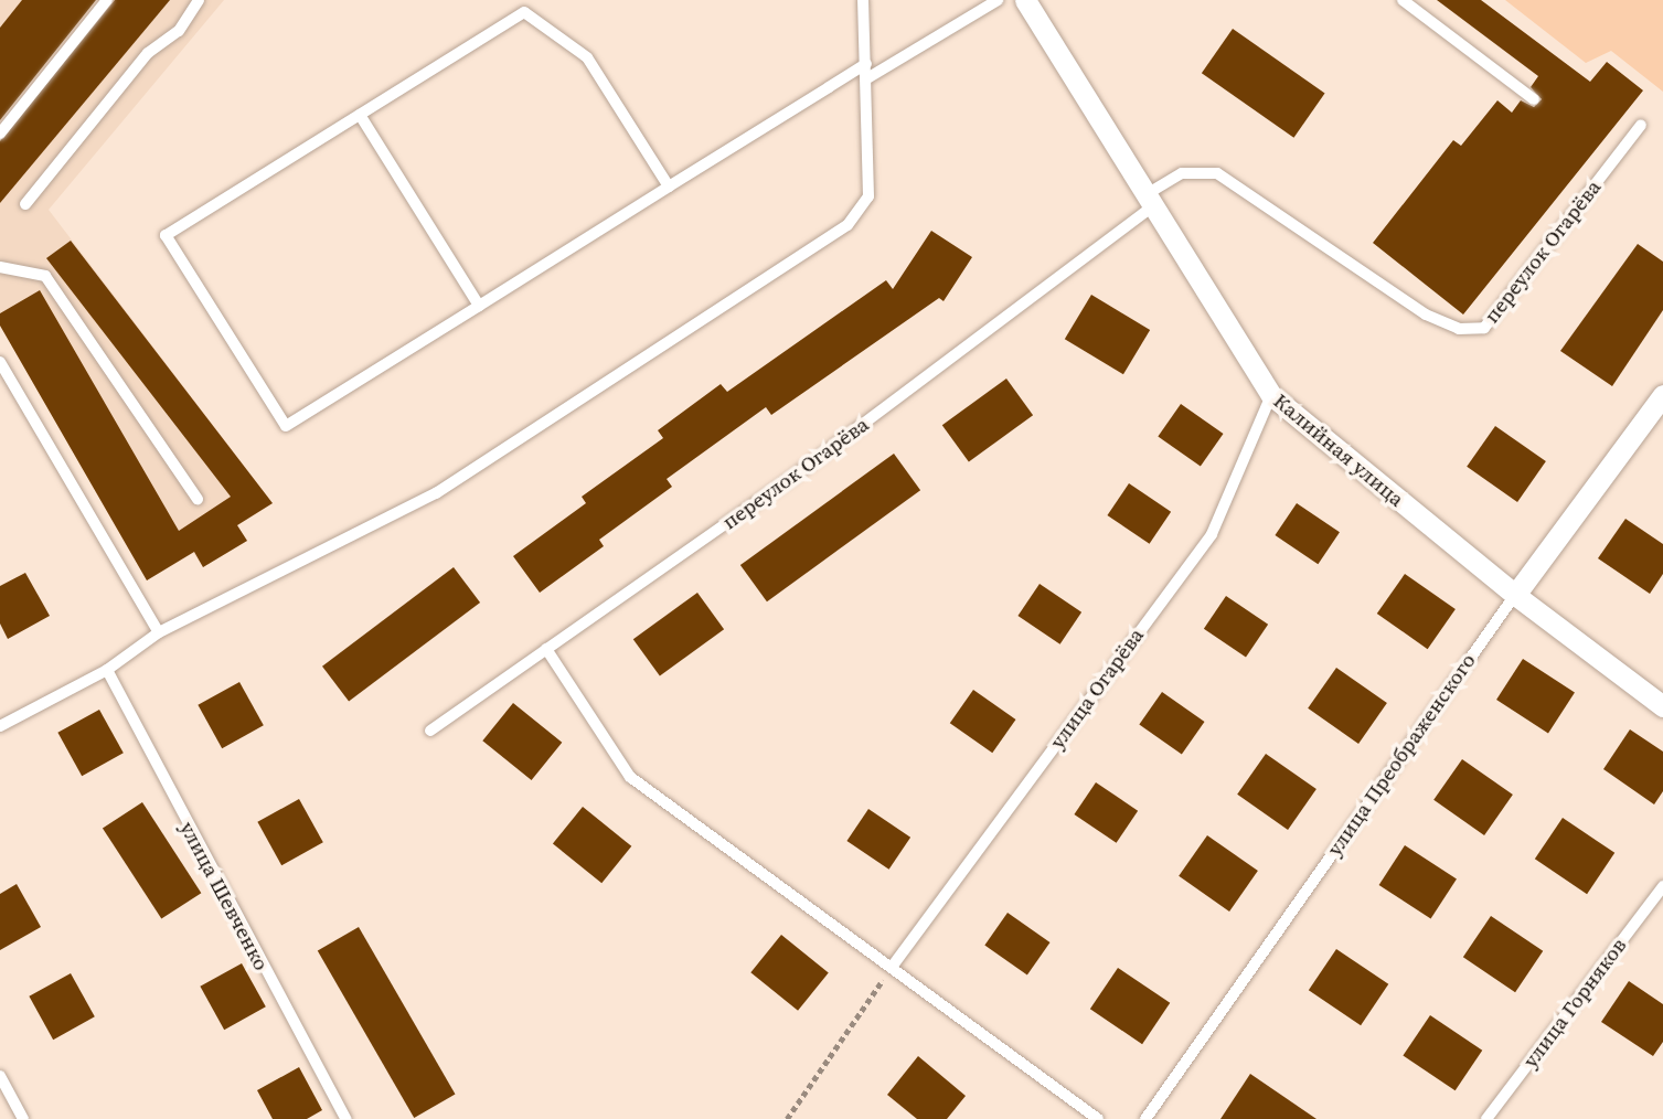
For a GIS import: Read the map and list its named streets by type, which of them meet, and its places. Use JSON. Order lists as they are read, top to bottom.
{
  "streets": {
    "street": ["Калийная улица", "улица Преображенского"],
    "lane": [
      "переулок Огарёва",
      "улица Огарёва",
      "улица Шевченко",
      "улица Горняков"
    ]
  },
  "crossings": [
    ["переулок Огарёва", "Калийная улица"],
    ["Калийная улица", "улица Огарёва"],
    ["Калийная улица", "улица Преображенского"]
  ]
}
